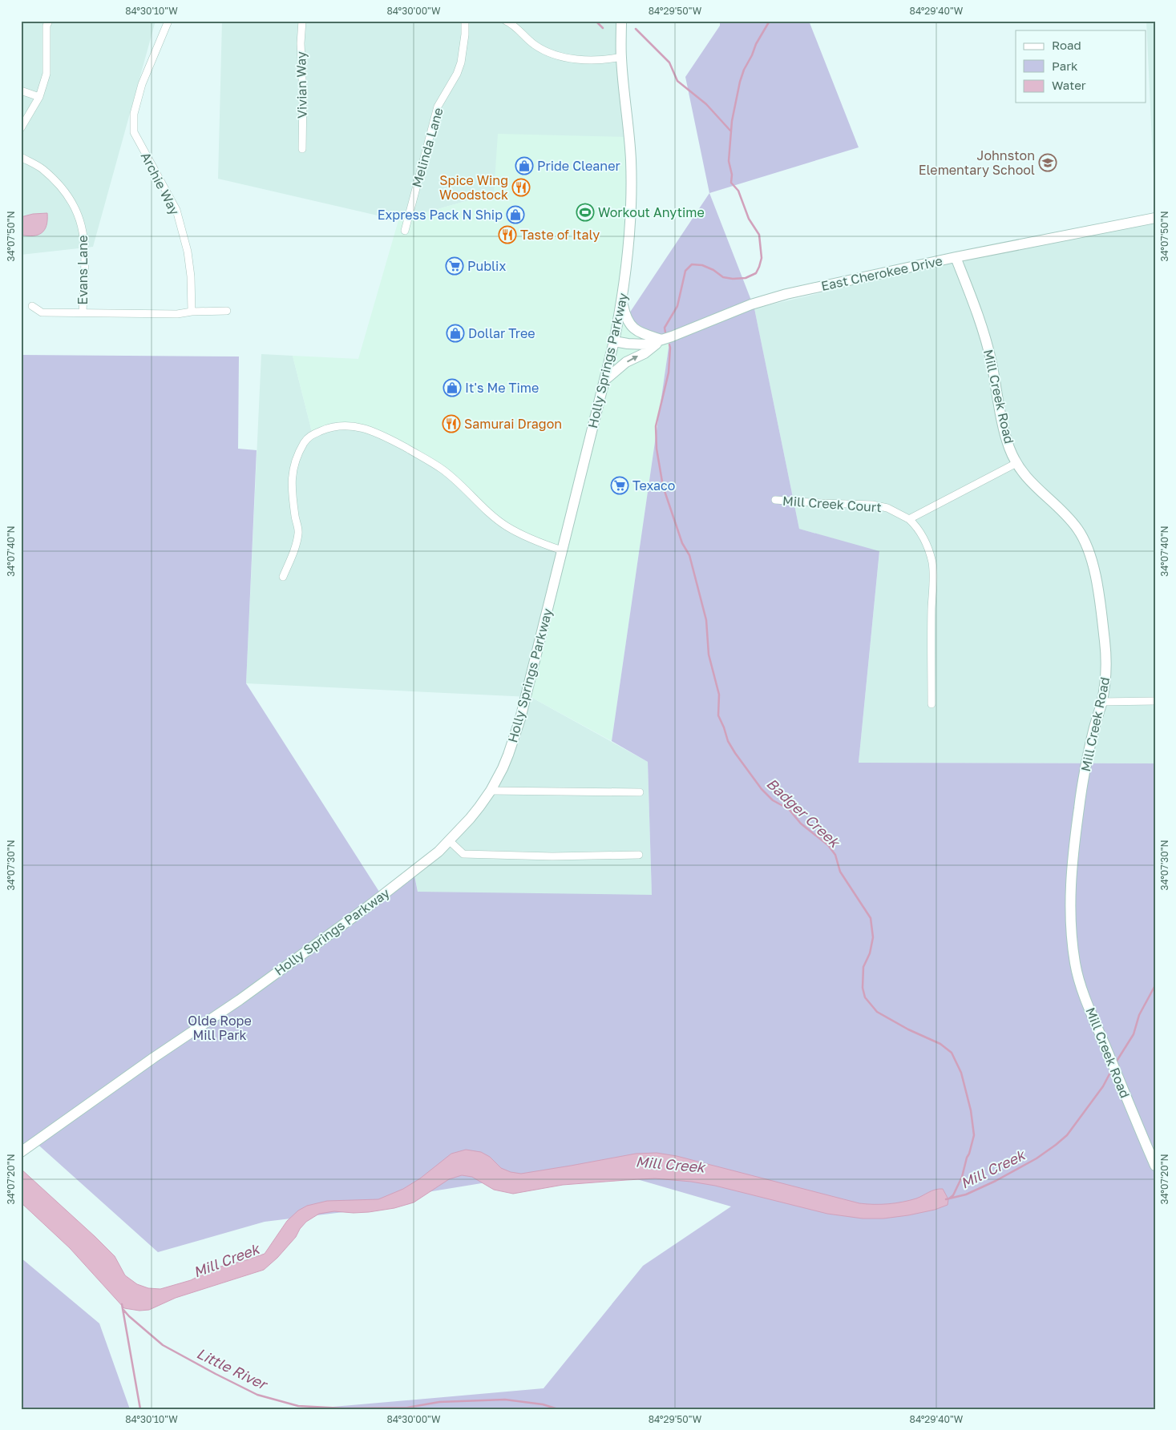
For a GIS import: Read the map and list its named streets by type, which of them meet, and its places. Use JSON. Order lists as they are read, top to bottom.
{
  "streets": {
    "street": [
      "Vivian Way",
      "Melinda Lane",
      "Archie Way",
      "Evans Lane",
      "East Cherokee Drive",
      "Holly Springs Parkway",
      "Mill Creek Road",
      "Mill Creek Court"
    ]
  },
  "crossings": [
    ["East Cherokee Drive", "Holly Springs Parkway"],
    ["East Cherokee Drive", "Mill Creek Road"]
  ],
  "water": ["Badger Creek", "Mill Creek", "Little River"],
  "parks": ["Olde Rope Mill Park"],
  "places": {
    "school or university": ["Johnston Elementary School"],
    "shop": [
      "Pride Cleaner",
      "Express Pack N Ship",
      "Dollar Tree",
      "It's Me Time"
    ],
    "restaurant": ["Spice Wing Woodstock", "Taste of Italy", "Samurai Dragon"],
    "sports": ["Workout Anytime"],
    "supermarket": ["Publix", "Texaco"]
  },
  "legend": ["Road", "Park", "Water"],
  "coordinates": [
    "84°30'10\"W",
    "84°30'00\"W",
    "84°29'50\"W",
    "84°29'40\"W",
    "34°07'50\"N",
    "34°07'40\"N",
    "34°07'30\"N",
    "34°07'20\"N"
  ]
}
